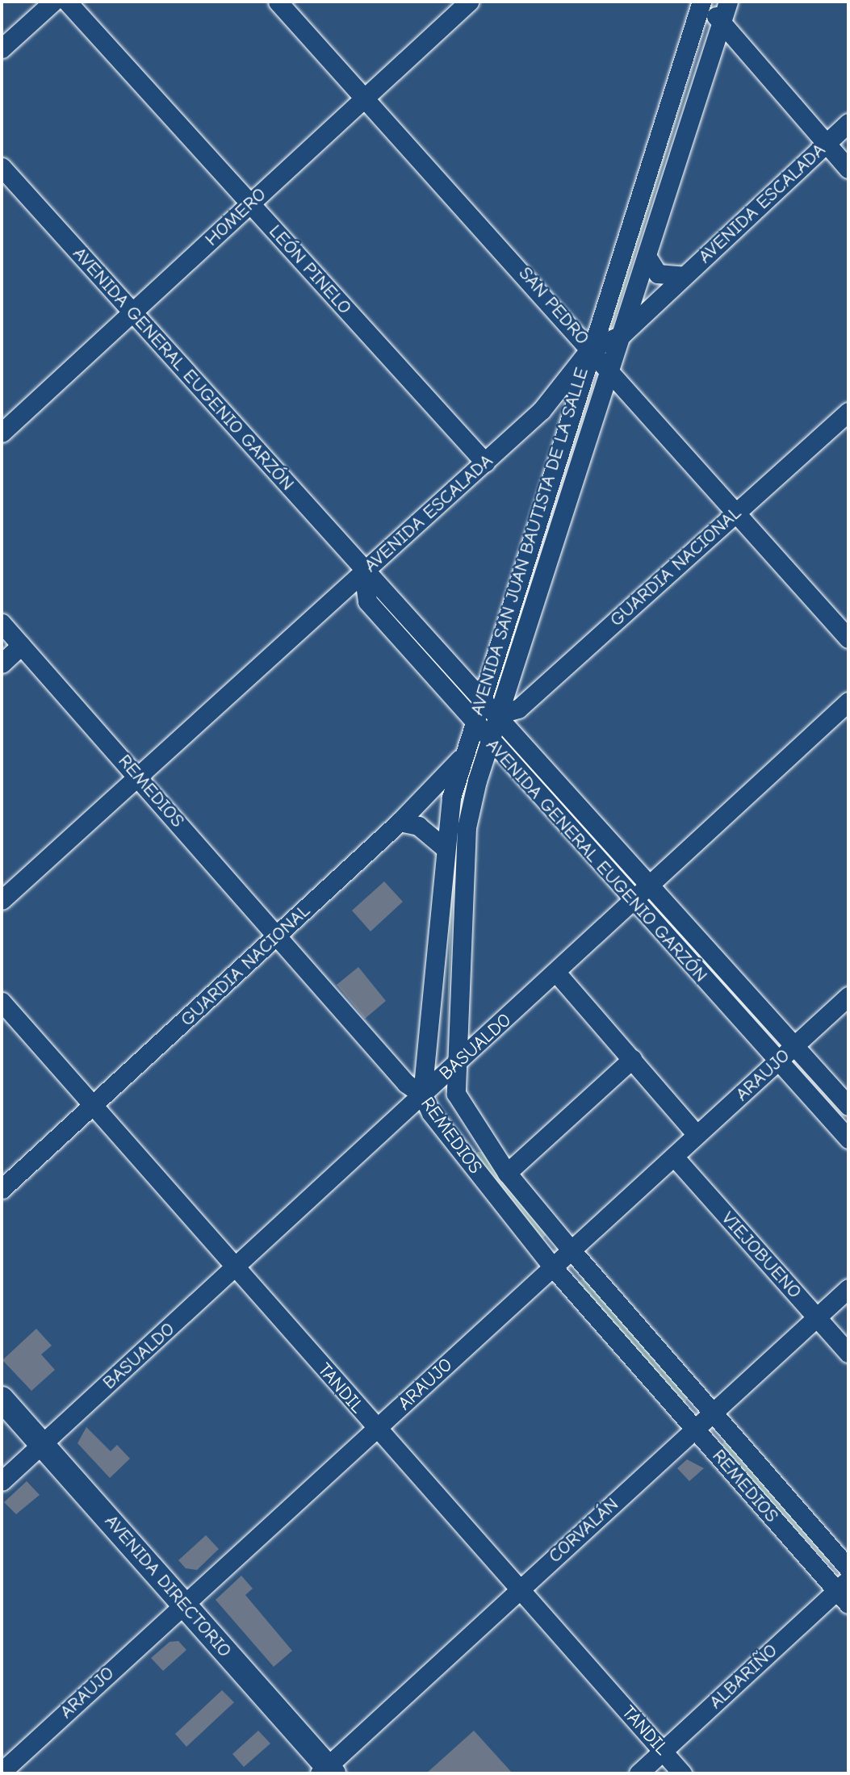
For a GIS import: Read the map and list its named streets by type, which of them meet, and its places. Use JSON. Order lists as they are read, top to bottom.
{
  "streets": {
    "main road": ["AVENIDA DIRECTORIO"],
    "street": [
      "AVENIDA ESCALADA",
      "HOMERO",
      "LEÓN PINELO",
      "SAN PEDRO",
      "AVENIDA GENERAL EUGENIO GARZÓN",
      "AVENIDA SAN JUAN BAUTISTA DE LA SALLE",
      "GUARDIA NACIONAL",
      "REMEDIOS",
      "BASUALDO",
      "ARAUJO",
      "VIEJOBUENO",
      "TANDIL",
      "CORVALÁN",
      "ALBARIÑO"
    ]
  },
  "crossings": [
    ["AVENIDA ESCALADA", "LEÓN PINELO"],
    ["AVENIDA ESCALADA", "SAN PEDRO"],
    ["AVENIDA ESCALADA", "AVENIDA GENERAL EUGENIO GARZÓN"],
    ["AVENIDA ESCALADA", "AVENIDA SAN JUAN BAUTISTA DE LA SALLE"],
    ["AVENIDA ESCALADA", "REMEDIOS"],
    ["HOMERO", "LEÓN PINELO"],
    ["HOMERO", "SAN PEDRO"],
    ["HOMERO", "AVENIDA GENERAL EUGENIO GARZÓN"],
    ["SAN PEDRO", "AVENIDA SAN JUAN BAUTISTA DE LA SALLE"],
    ["SAN PEDRO", "GUARDIA NACIONAL"],
    ["AVENIDA GENERAL EUGENIO GARZÓN", "AVENIDA SAN JUAN BAUTISTA DE LA SALLE"],
    ["AVENIDA GENERAL EUGENIO GARZÓN", "GUARDIA NACIONAL"],
    ["AVENIDA GENERAL EUGENIO GARZÓN", "BASUALDO"],
    ["AVENIDA GENERAL EUGENIO GARZÓN", "ARAUJO"],
    ["AVENIDA SAN JUAN BAUTISTA DE LA SALLE", "GUARDIA NACIONAL"],
    ["AVENIDA SAN JUAN BAUTISTA DE LA SALLE", "REMEDIOS"],
    ["AVENIDA SAN JUAN BAUTISTA DE LA SALLE", "BASUALDO"],
    ["GUARDIA NACIONAL", "REMEDIOS"],
    ["GUARDIA NACIONAL", "TANDIL"],
    ["REMEDIOS", "BASUALDO"],
    ["REMEDIOS", "ARAUJO"],
    ["REMEDIOS", "CORVALÁN"],
    ["REMEDIOS", "ALBARIÑO"],
    ["BASUALDO", "TANDIL"],
    ["BASUALDO", "AVENIDA DIRECTORIO"],
    ["ARAUJO", "VIEJOBUENO"],
    ["ARAUJO", "TANDIL"],
    ["ARAUJO", "AVENIDA DIRECTORIO"],
    ["VIEJOBUENO", "CORVALÁN"],
    ["TANDIL", "CORVALÁN"],
    ["TANDIL", "ALBARIÑO"],
    ["CORVALÁN", "AVENIDA DIRECTORIO"]
  ]
}
